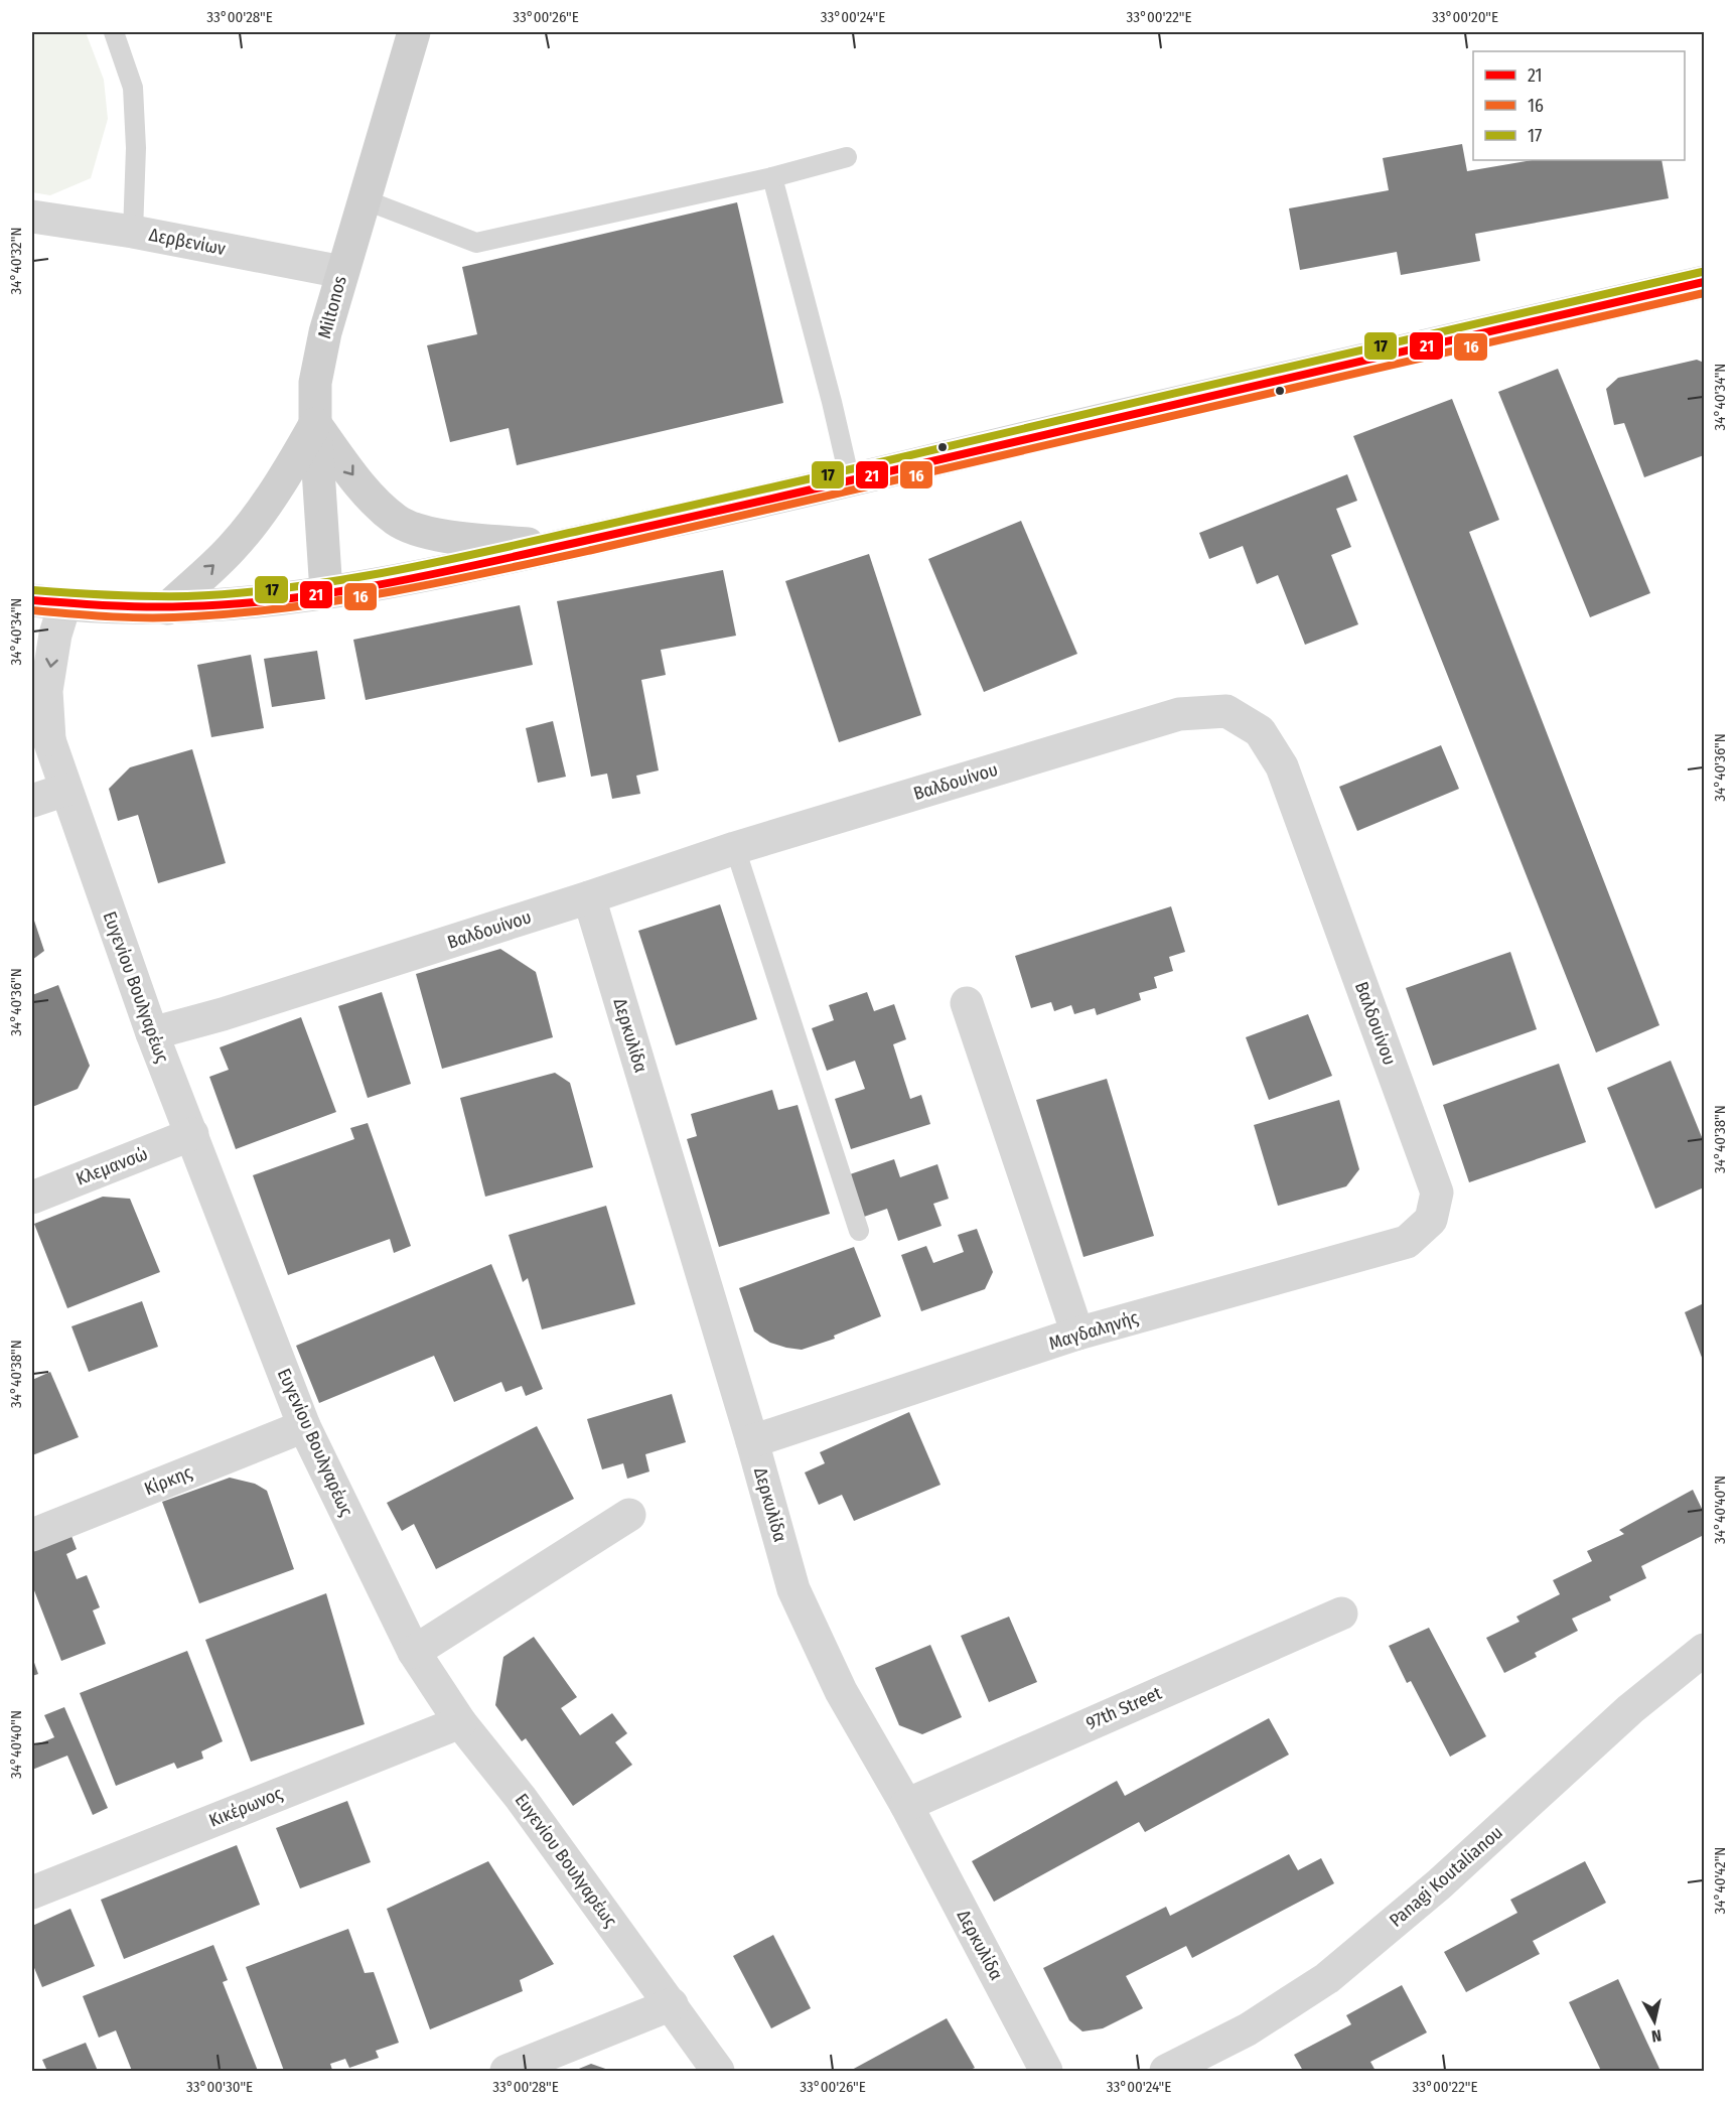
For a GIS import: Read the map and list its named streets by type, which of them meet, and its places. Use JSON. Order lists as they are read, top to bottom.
{
  "streets": {
    "main road": ["Miltonos"],
    "street": [
      "Δερβενίων",
      "Βαλδουίνου",
      "Ευγενίου Βουλγαρέως",
      "Δερκυλίδα",
      "Κλεμανσώ",
      "Μαγδαληνής",
      "Κίρκης",
      "97th Street",
      "Κικέρωνος",
      "Panagi Koutalianou"
    ]
  },
  "crossings": [
    ["Δερβενίων", "Miltonos"],
    ["Βαλδουίνου", "Ευγενίου Βουλγαρέως"],
    ["Βαλδουίνου", "Δερκυλίδα"],
    ["Βαλδουίνου", "Μαγδαληνής"],
    ["Ευγενίου Βουλγαρέως", "Κλεμανσώ"],
    ["Ευγενίου Βουλγαρέως", "Κίρκης"],
    ["Ευγενίου Βουλγαρέως", "Κικέρωνος"],
    ["Δερκυλίδα", "Μαγδαληνής"],
    ["Δερκυλίδα", "97th Street"]
  ],
  "lines": ["transit line 17", "transit line 21", "transit line 16"],
  "legend": ["21", "16", "17"],
  "north": "bottom",
  "coordinates": [
    "33°00'28\"E",
    "33°00'26\"E",
    "33°00'24\"E",
    "33°00'22\"E",
    "33°00'20\"E",
    "34°40'32\"N",
    "34°40'34\"N",
    "34°40'36\"N",
    "34°40'38\"N",
    "34°40'40\"N",
    "34°40'42\"N",
    "33°00'30\"E"
  ]
}
